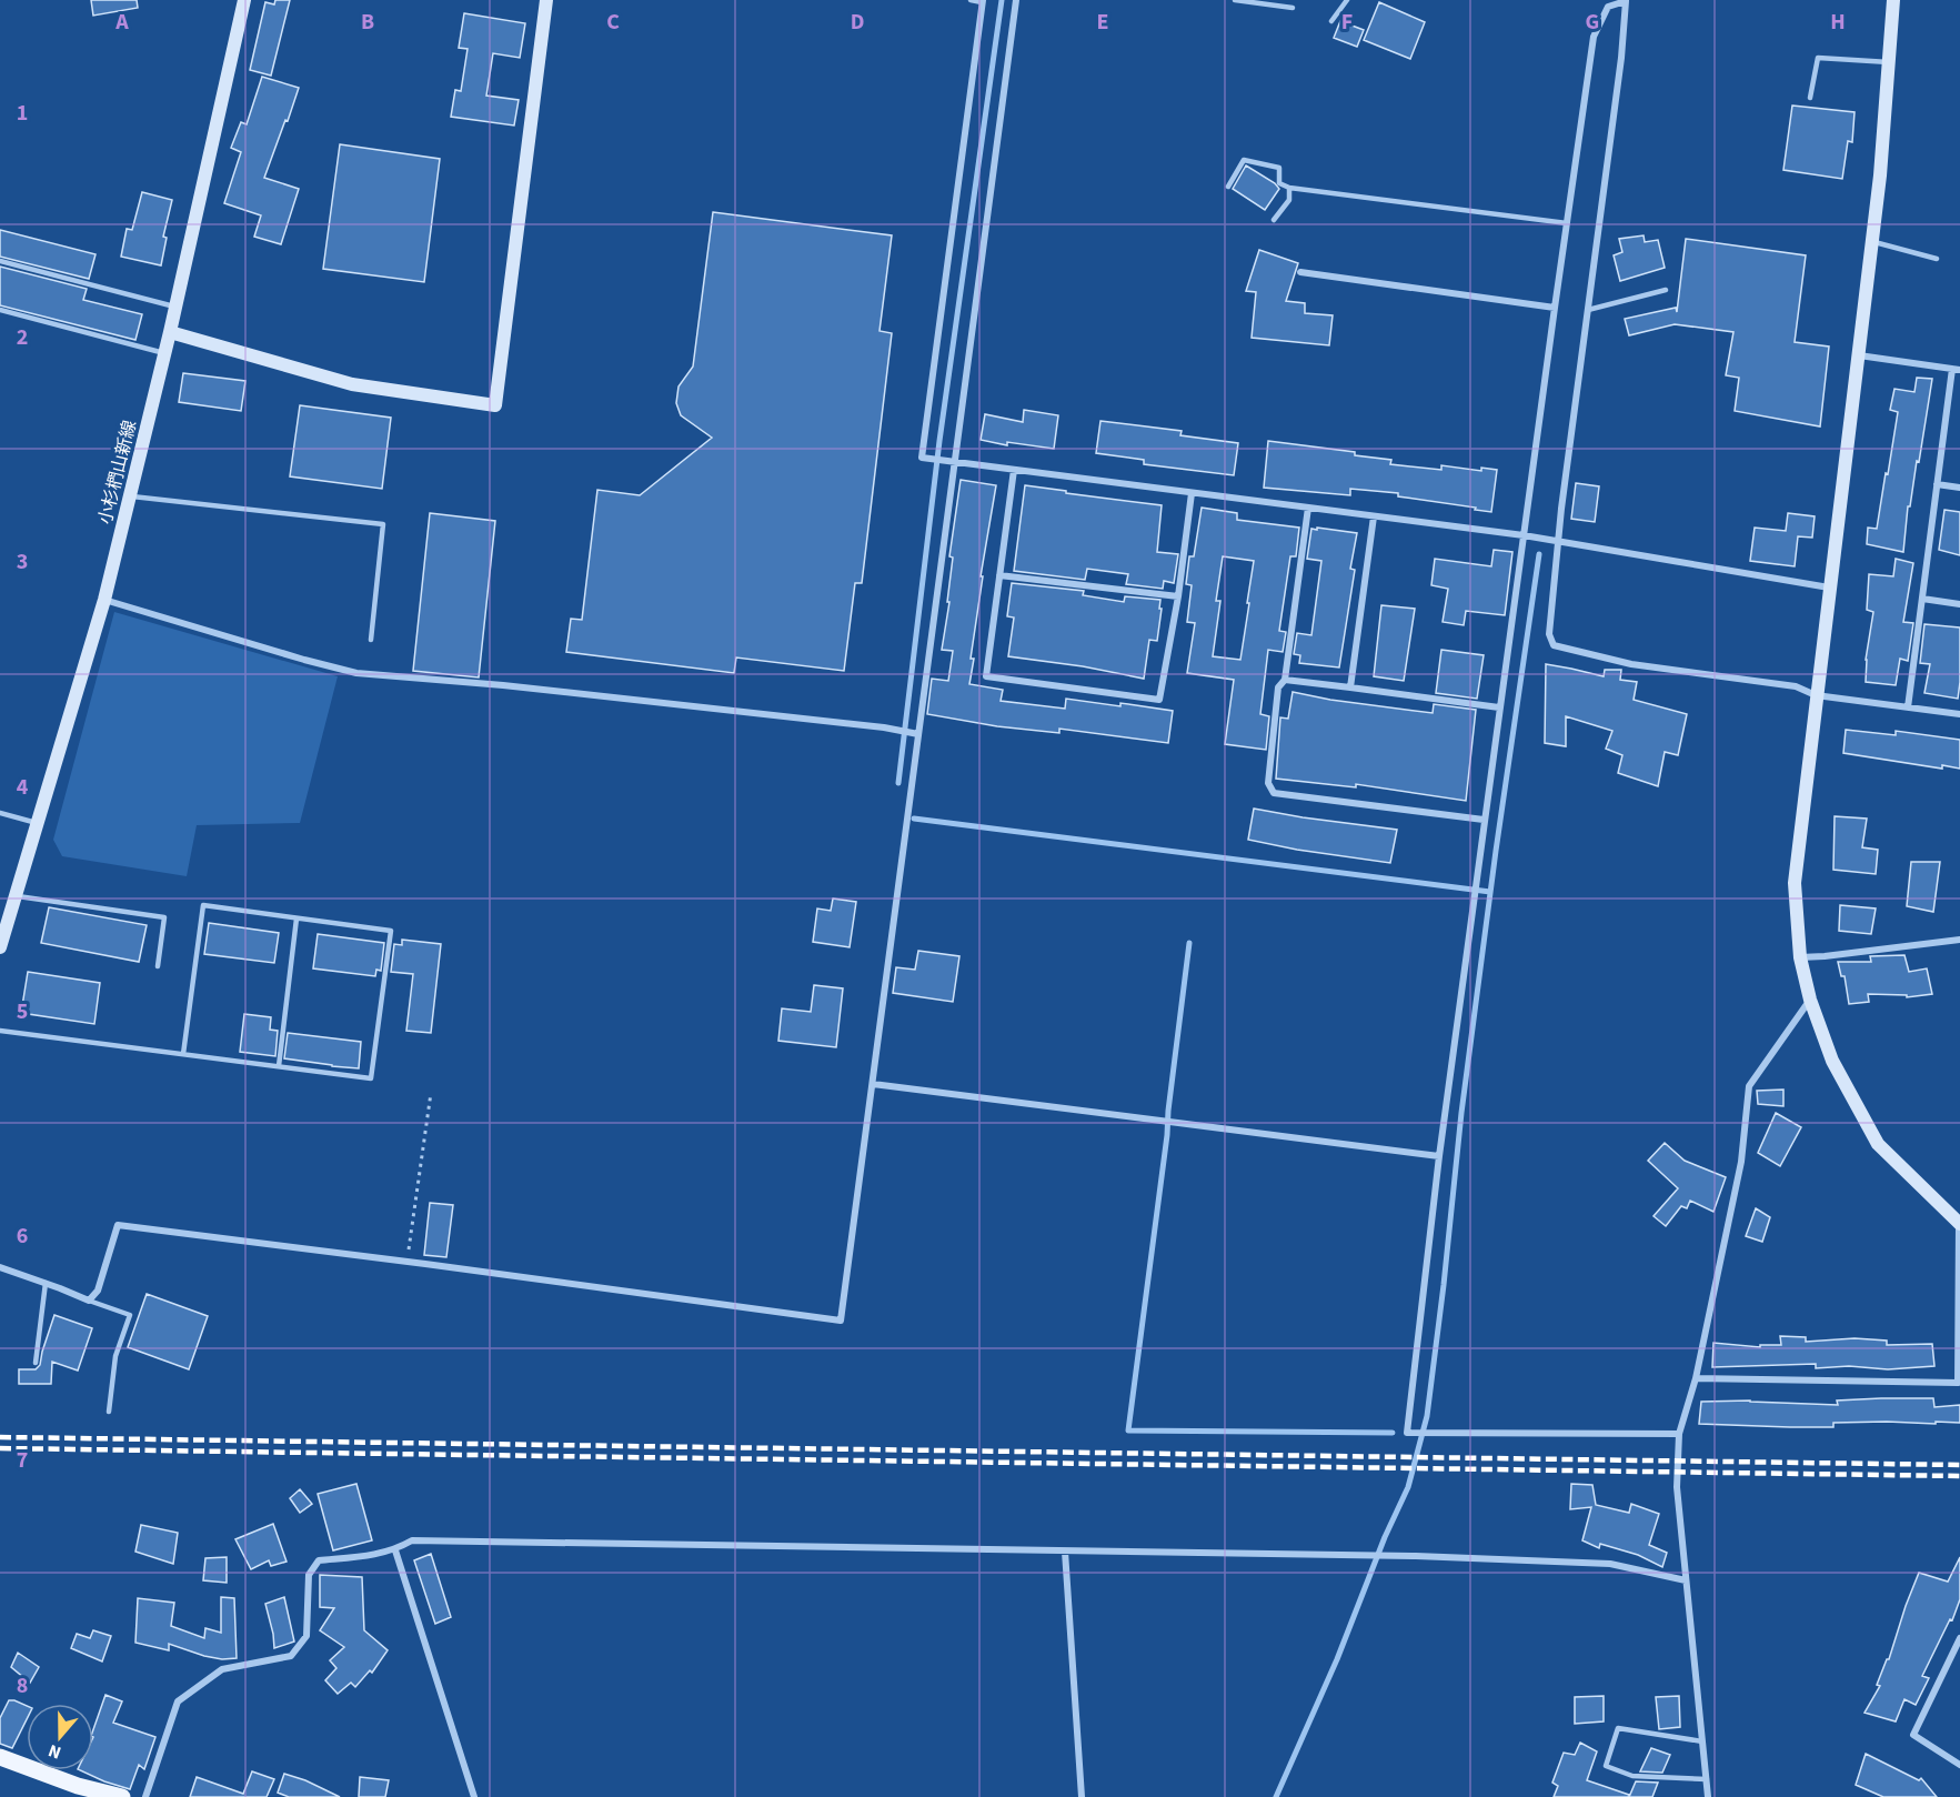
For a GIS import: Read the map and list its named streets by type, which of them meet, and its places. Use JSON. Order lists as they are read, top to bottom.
{
  "streets": {
    "street": ["小杉椚山新線"]
  },
  "north": "bottom",
  "grid": {
    "columns": [
      "A",
      "B",
      "C",
      "D",
      "E",
      "F",
      "G",
      "H"
    ],
    "rows": [
      "1",
      "2",
      "3",
      "4",
      "5",
      "6",
      "7",
      "8"
    ]
  }
}
